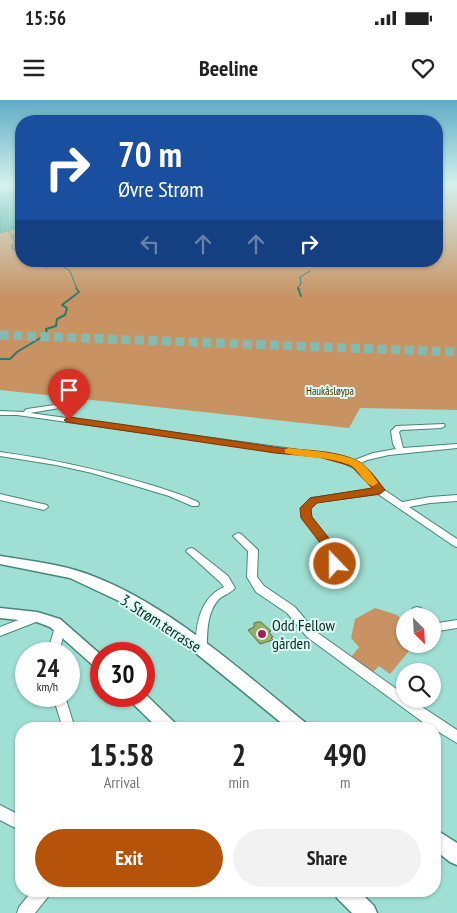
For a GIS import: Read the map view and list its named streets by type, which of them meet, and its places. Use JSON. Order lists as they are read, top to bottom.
{
  "streets": {
    "main road": ["3. Strøm terrasse"]
  },
  "parks": ["Haukåsløypa"],
  "places": ["Odd Fellow gården"],
  "north": "bottom right",
  "page": {
    "status": "15:56",
    "header": "Beeline",
    "turn": ["70 m", "Øvre Strøm"],
    "speed": "24 km/h",
    "limit": "30",
    "eta": [
      "15:58",
      "Arrival",
      "2",
      "min",
      "490",
      "m"
    ],
    "buttons": ["Exit", "Share"]
  }
}
